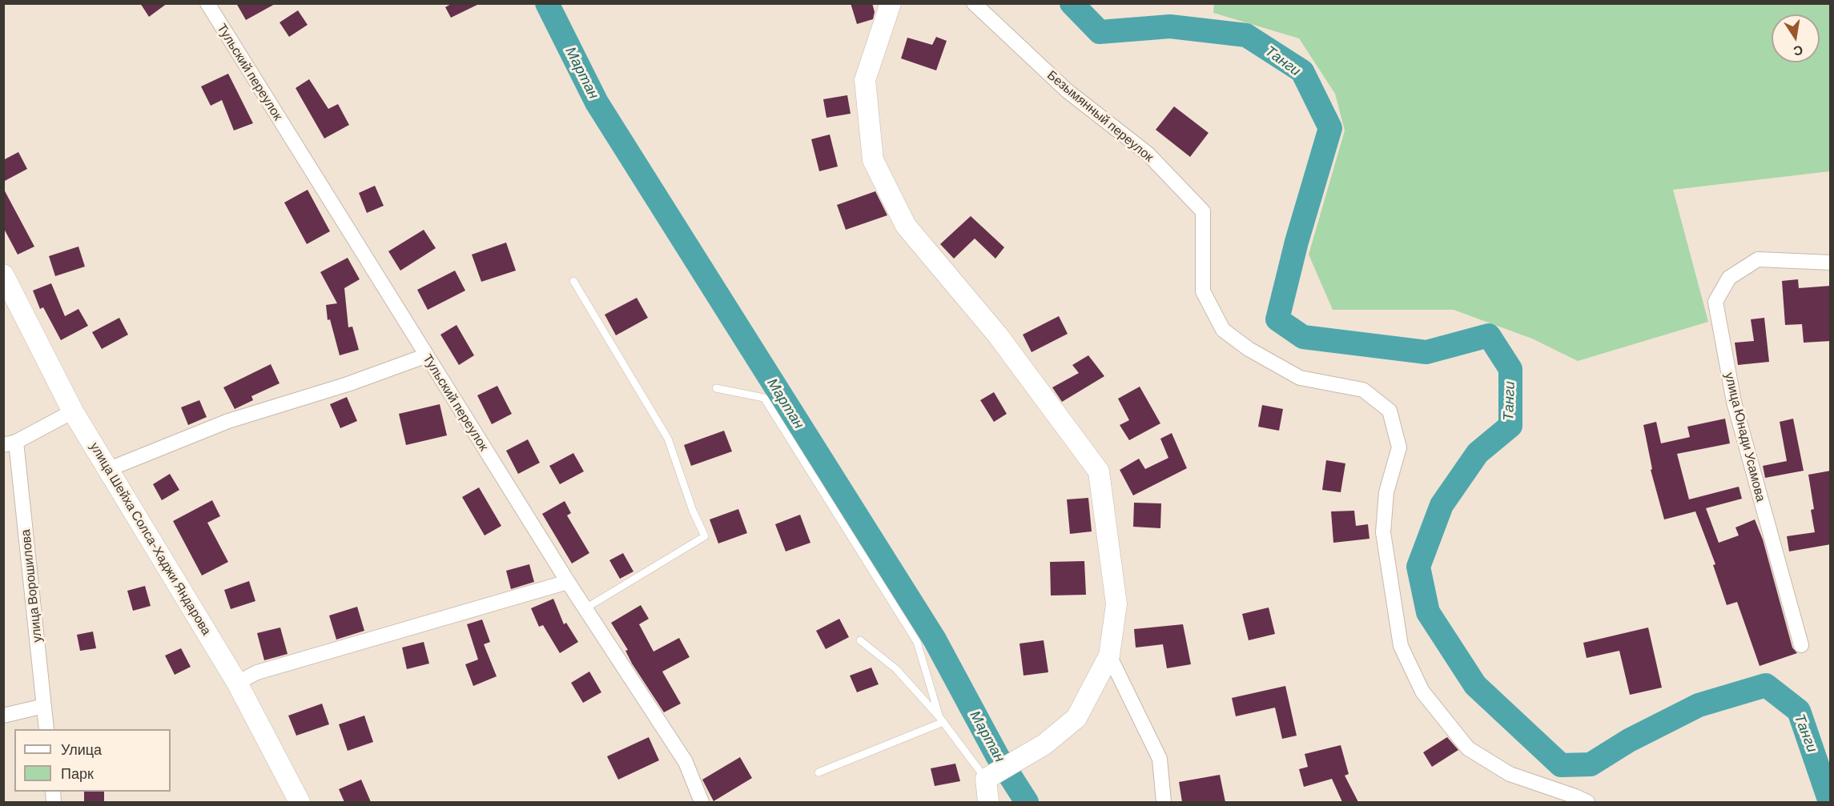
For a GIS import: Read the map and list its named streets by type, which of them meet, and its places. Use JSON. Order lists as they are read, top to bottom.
{
  "streets": {
    "street": [
      "Тульский переулок",
      "Безымянный переулок",
      "улица Юнади Усамова",
      "улица Шейха Солса-Хаджи Яндарова",
      "улица Ворошилова"
    ]
  },
  "water": ["Танги", "Мартан"],
  "legend": ["Улица", "Парк"],
  "north": "bottom"
}
